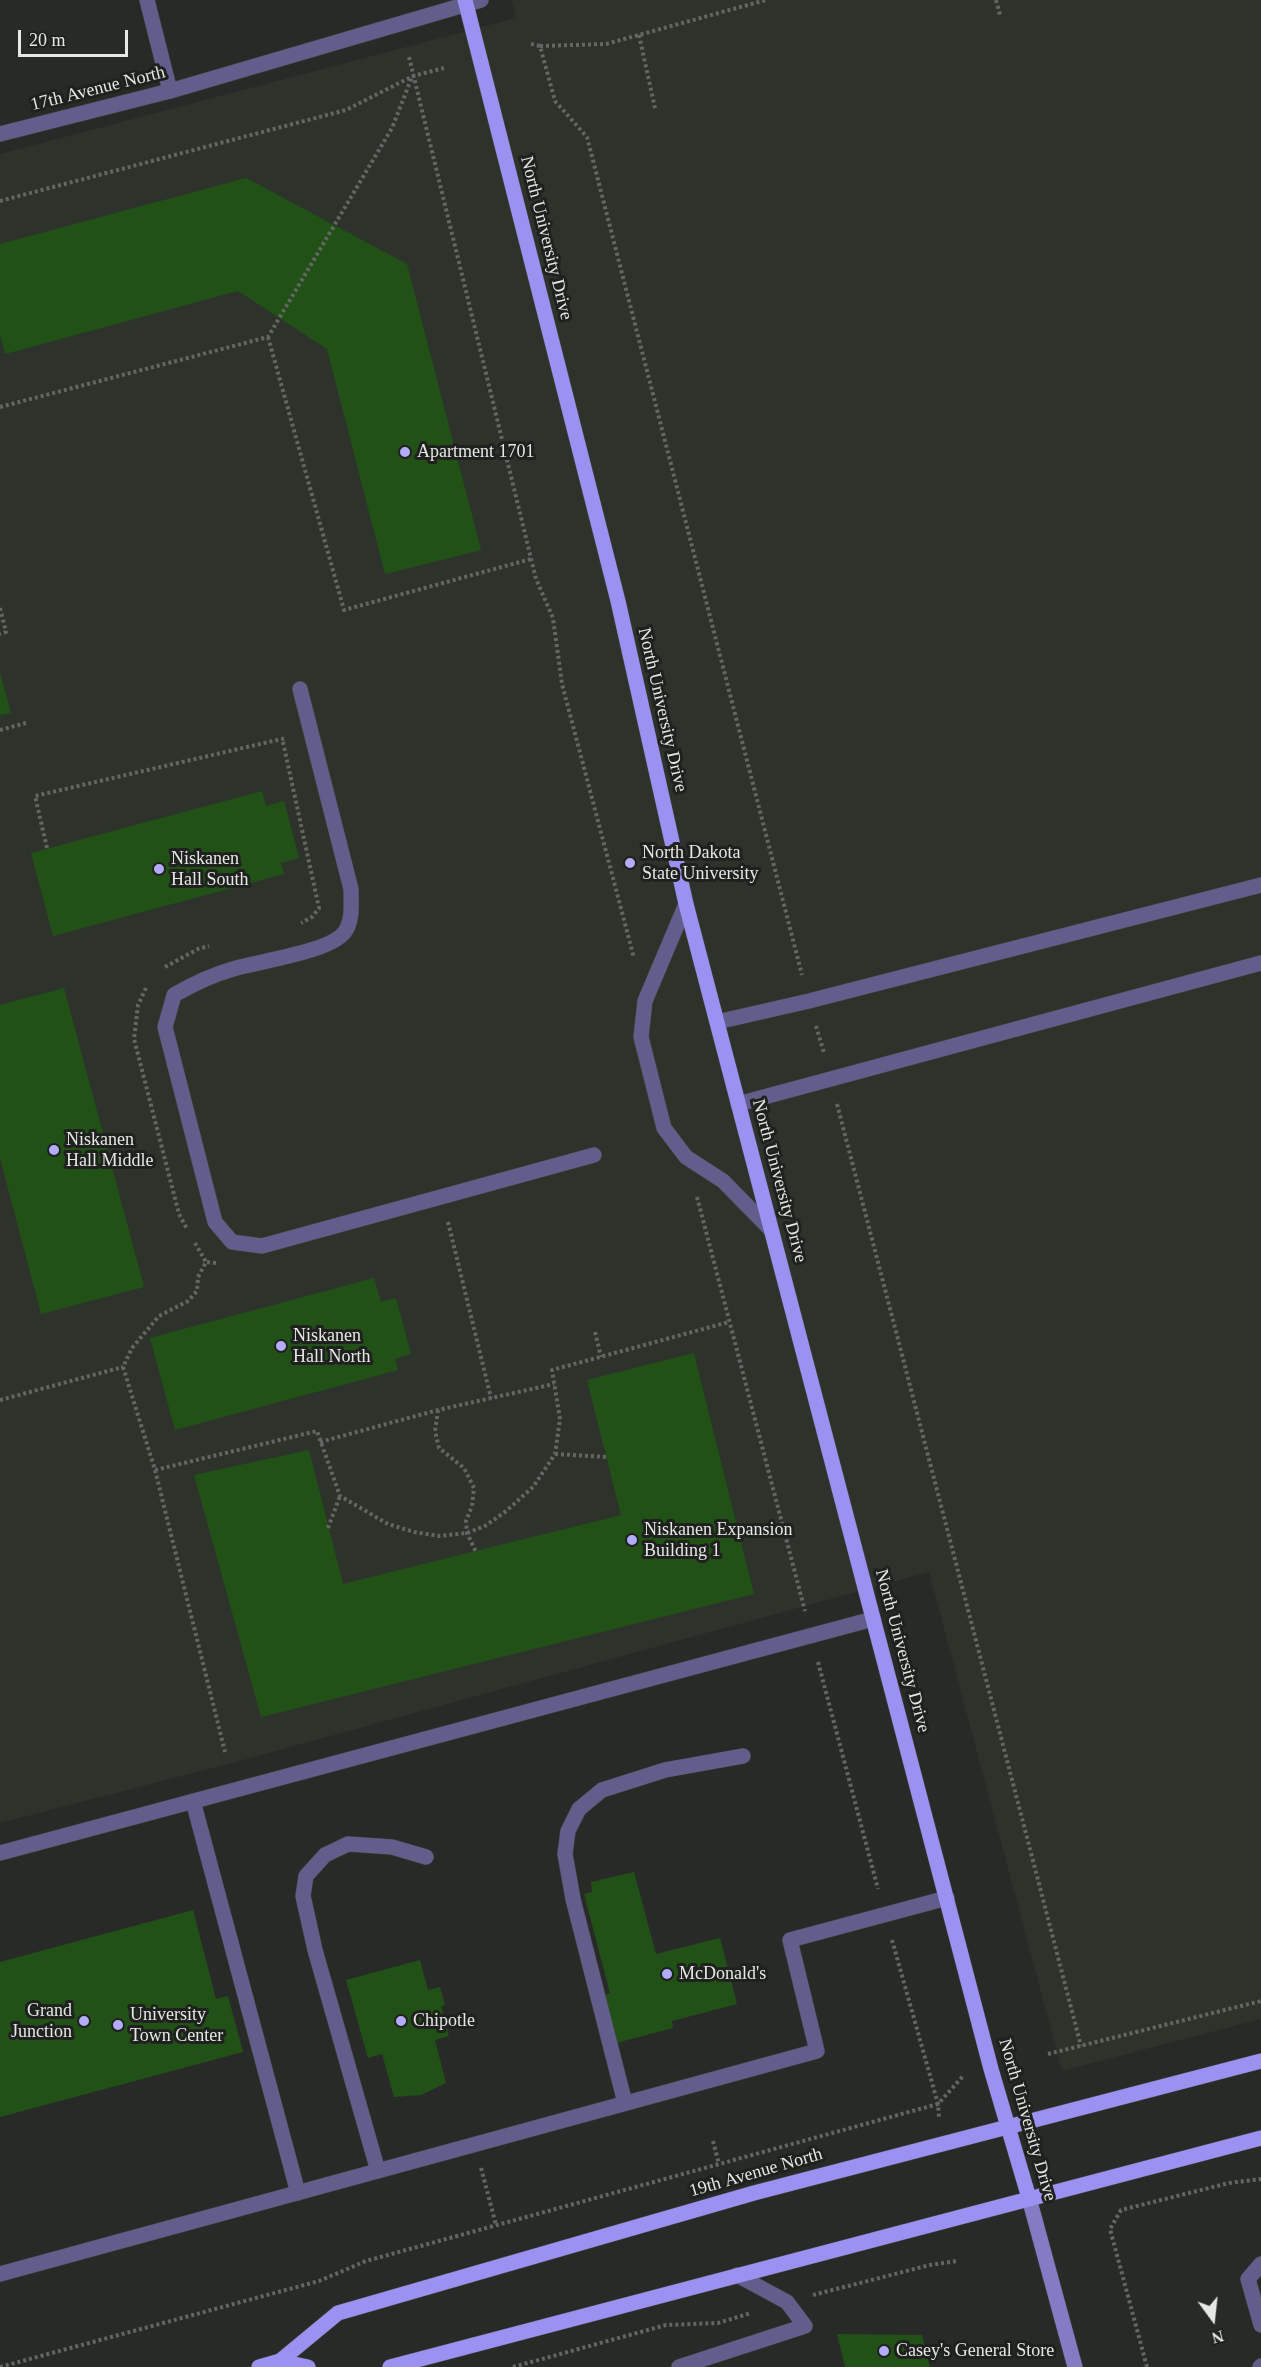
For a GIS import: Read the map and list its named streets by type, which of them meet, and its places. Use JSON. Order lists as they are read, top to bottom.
{
  "streets": {
    "main road": ["North University Drive", "19th Avenue North"],
    "street": ["17th Avenue North"]
  },
  "crossings": [
    ["17th Avenue North", "North University Drive"],
    ["North University Drive", "19th Avenue North"]
  ],
  "places": [
    "Apartment 1701",
    "North Dakota State University",
    "Niskanen Hall South",
    "Niskanen Hall Middle",
    "Niskanen Hall North",
    "Niskanen Expansion Building 1",
    "McDonald's",
    "Grand Junction",
    "Chipotle",
    "University Town Center",
    "Casey's General Store"
  ],
  "scale_bar": "20 m",
  "north": "bottom"
}
